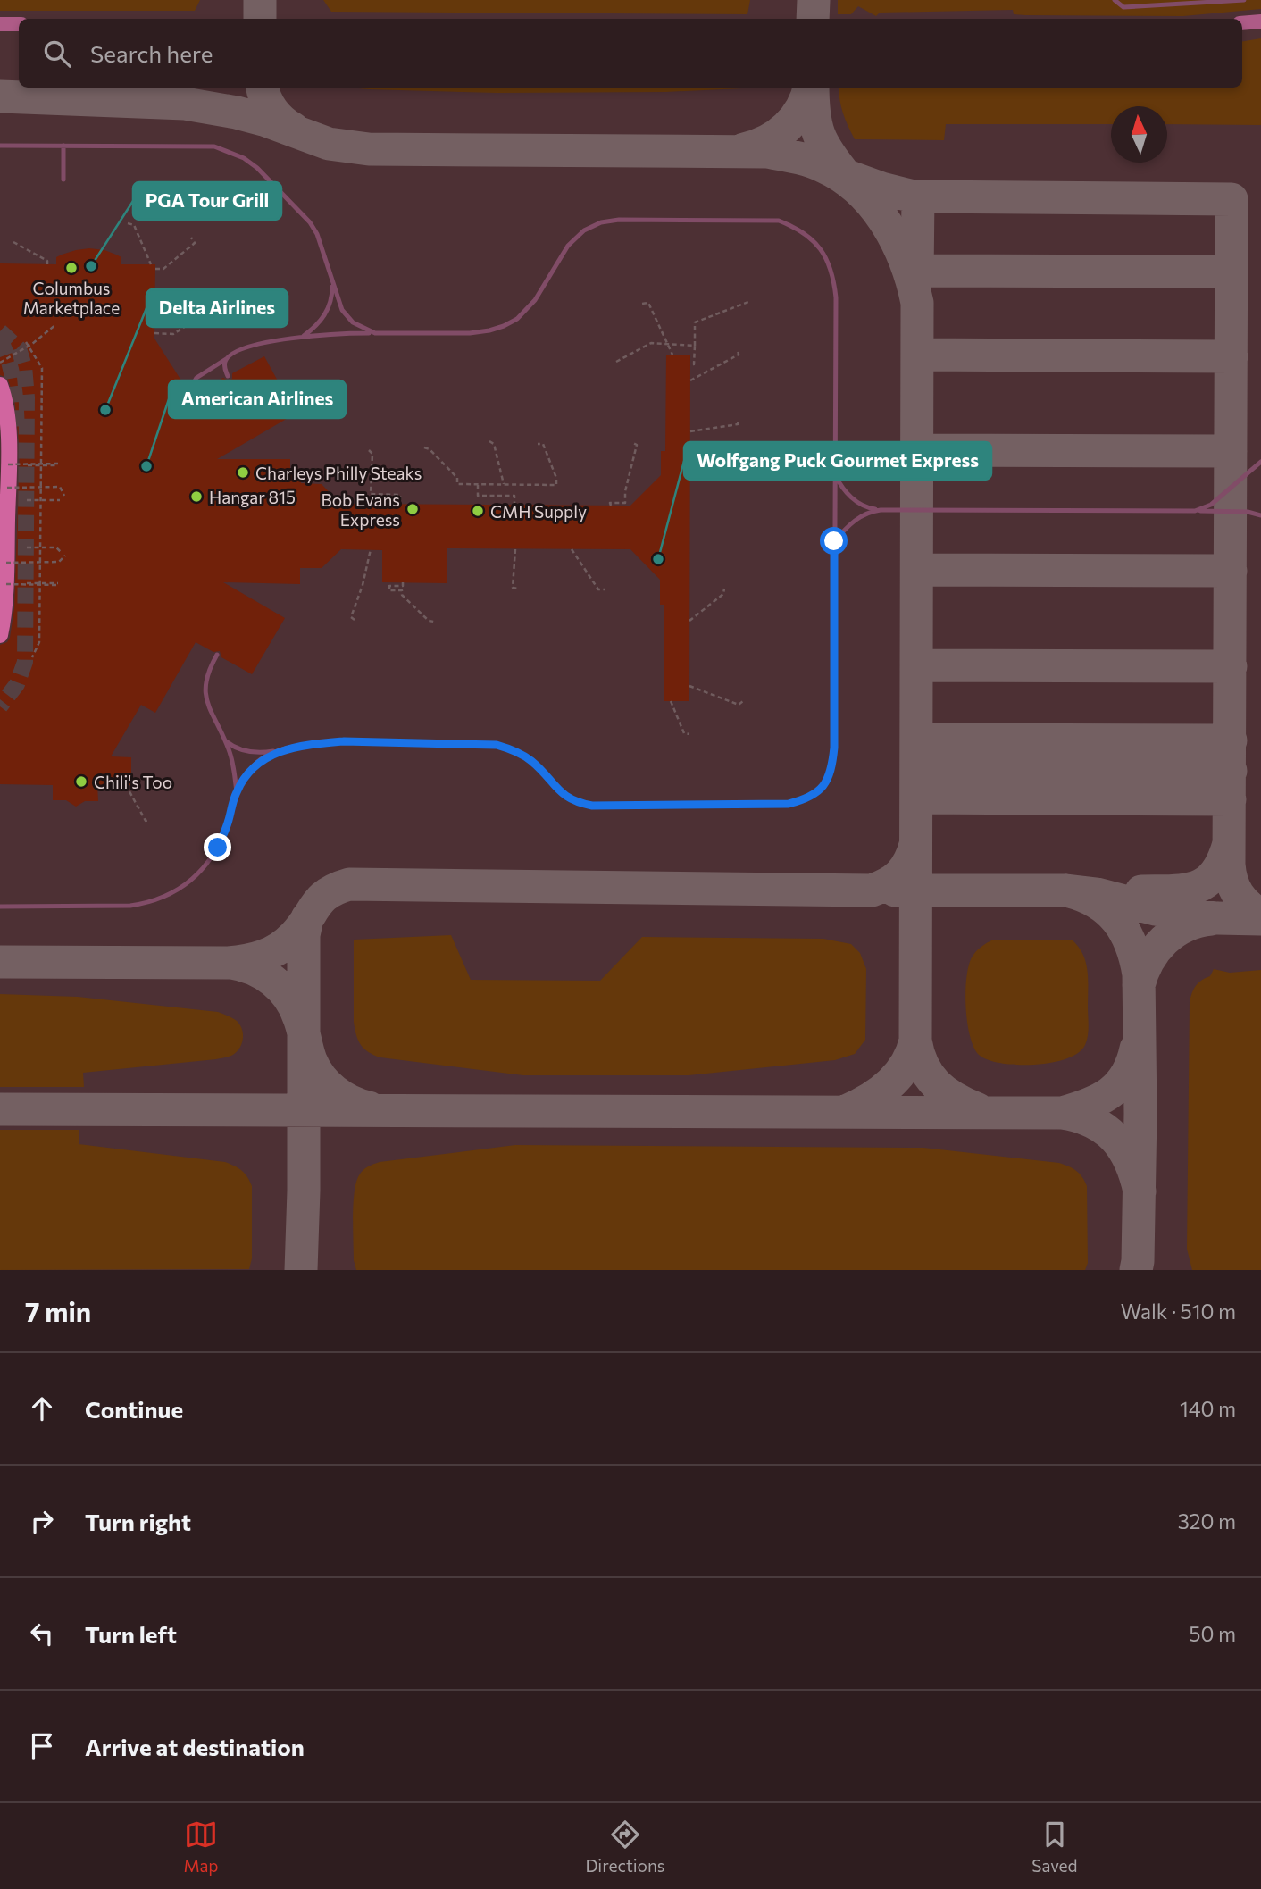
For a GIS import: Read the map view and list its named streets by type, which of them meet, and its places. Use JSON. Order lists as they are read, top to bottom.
{
  "places": [
    "PGA Tour Grill",
    "Columbus Marketplace",
    "Delta Airlines",
    "American Airlines",
    "Charleys Philly Steaks",
    "Hangar 815",
    "Bob Evans Express",
    "CMH Supply",
    "Wolfgang Puck Gourmet Express",
    "Chili's Too"
  ],
  "north": "top",
  "page": {
    "search": "Search here",
    "heading": ["7 min", "Walk · 510 m"],
    "list": [
      ["Continue", "140 m"],
      ["Turn right", "320 m"],
      ["Turn left", "50 m"],
      "Arrive at destination"
    ],
    "nav": ["Map", "Directions", "Saved"]
  }
}
